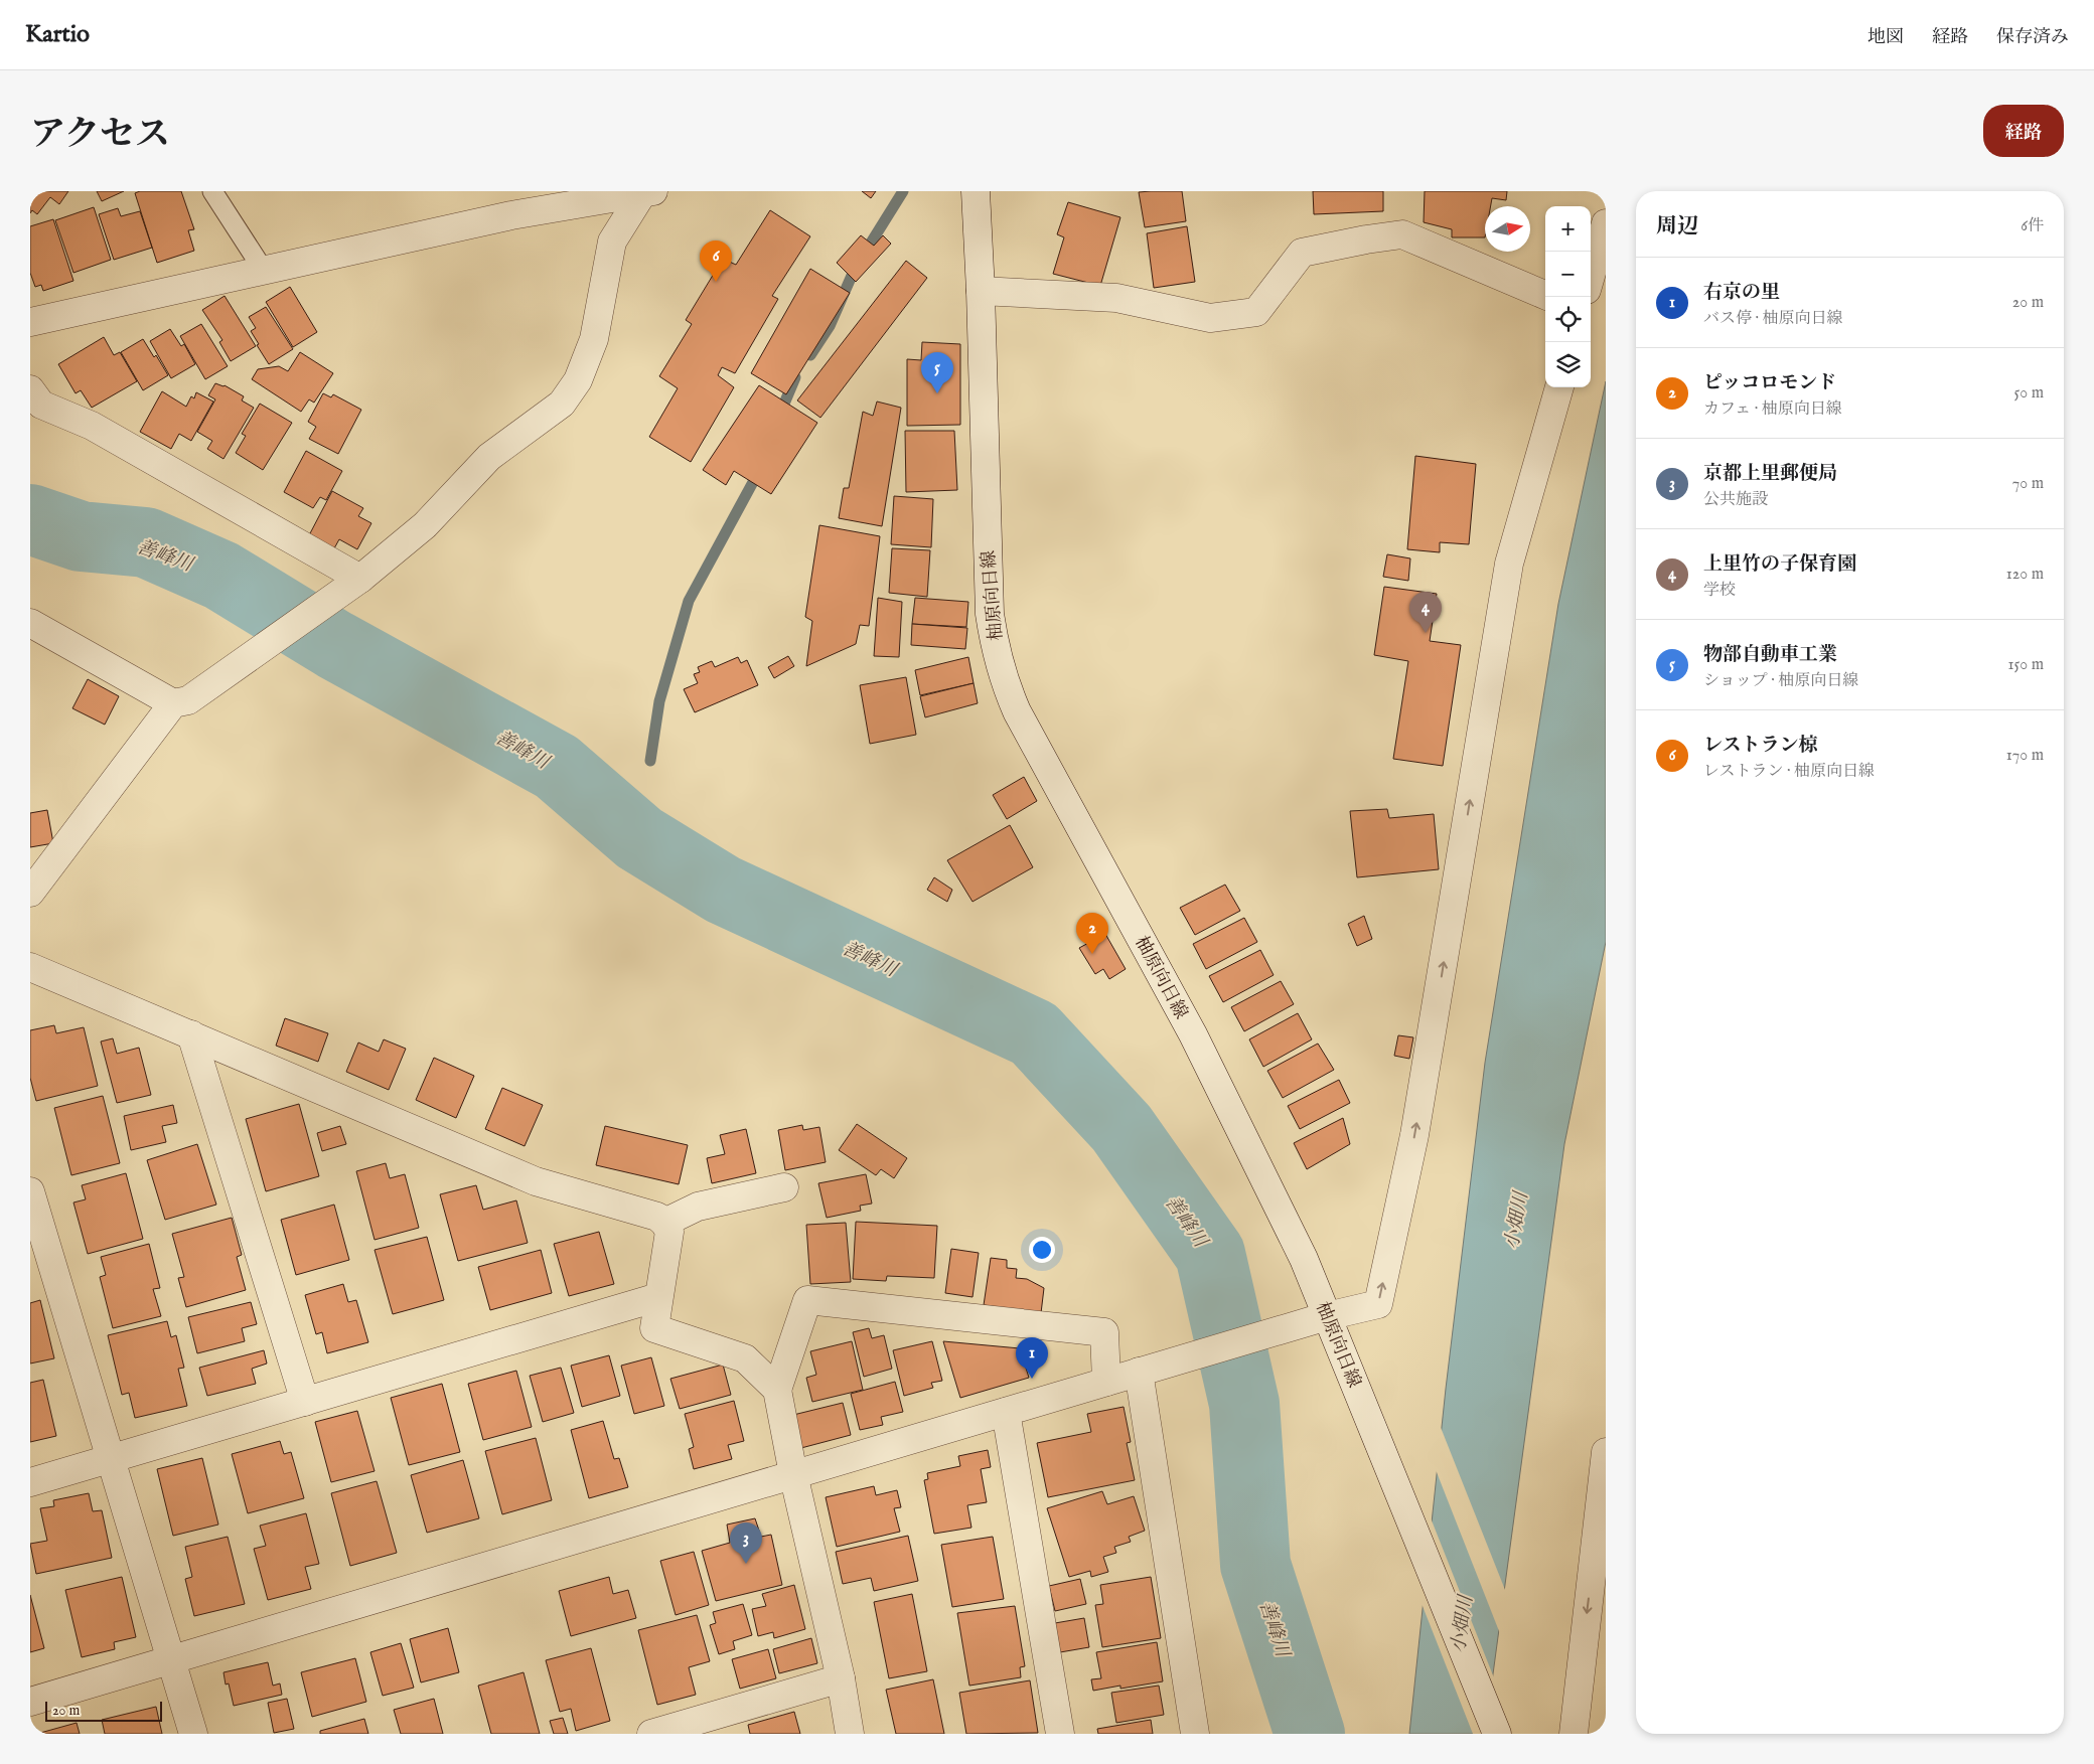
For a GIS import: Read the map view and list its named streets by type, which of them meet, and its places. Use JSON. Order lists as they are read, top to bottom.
{
  "streets": {
    "street": ["柚原向日線"]
  },
  "water": ["善峰川", "小畑川"],
  "scale_bar": "20 m",
  "north": "right",
  "page": {
    "header": "Kartio",
    "nav": ["地図", "経路", "保存済み"],
    "title": "アクセス",
    "buttons": "経路",
    "heading": ["周辺", "6件"],
    "map_buttons": ["+", "−"],
    "pins": [
      "6",
      "5",
      "4",
      "2",
      "1",
      "3"
    ],
    "list": [
      {
        "mark": "1",
        "name": "右京の里",
        "note": "バス停 · 柚原向日線",
        "value": "20 m"
      },
      {
        "mark": "2",
        "name": "ピッコロモンド",
        "note": "カフェ · 柚原向日線",
        "value": "50 m"
      },
      {
        "mark": "3",
        "name": "京都上里郵便局",
        "note": "公共施設",
        "value": "70 m"
      },
      {
        "mark": "4",
        "name": "上里竹の子保育園",
        "note": "学校",
        "value": "120 m"
      },
      {
        "mark": "5",
        "name": "物部自動車工業",
        "note": "ショップ · 柚原向日線",
        "value": "150 m"
      },
      {
        "mark": "6",
        "name": "レストラン椋",
        "note": "レストラン · 柚原向日線",
        "value": "170 m"
      }
    ],
    "scale": "20 m"
  }
}
